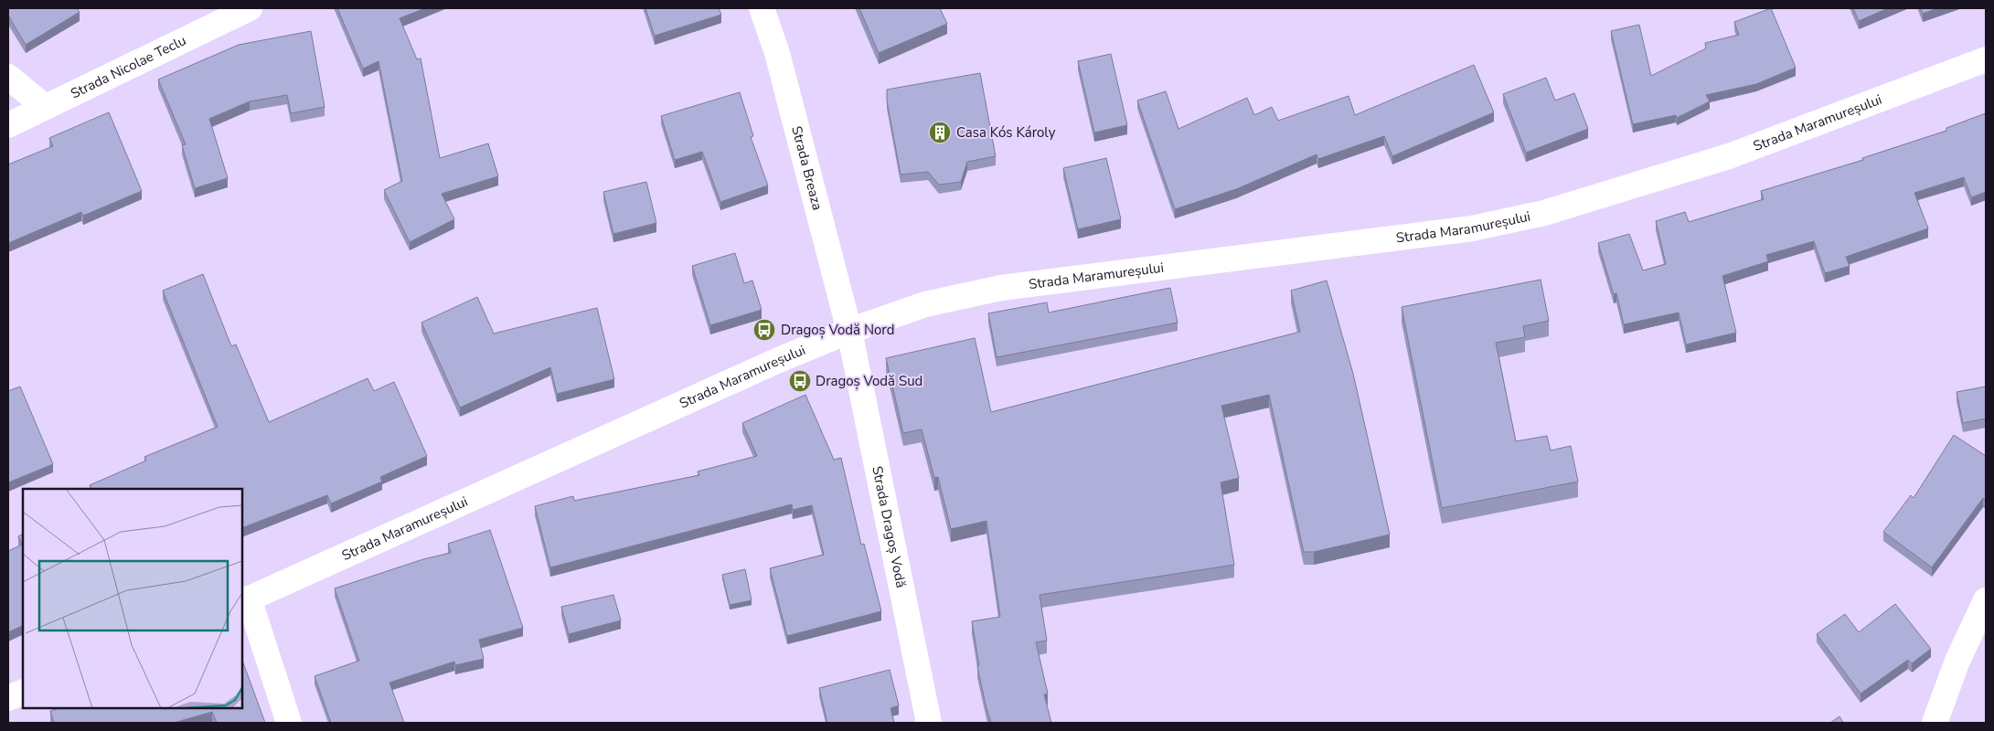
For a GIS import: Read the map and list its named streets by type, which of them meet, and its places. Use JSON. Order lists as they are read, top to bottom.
{
  "streets": {
    "main road": [
      "Strada Nicolae Teclu",
      "Strada Maramureșului",
      "Strada Breaza",
      "Strada Dragoș Vodă"
    ]
  },
  "crossings": [
    ["Strada Maramureșului", "Strada Breaza"],
    ["Strada Maramureșului", "Strada Dragoș Vodă"],
    ["Strada Breaza", "Strada Dragoș Vodă"]
  ],
  "places": {
    "building": ["Casa Kós Károly"],
    "bus stop": ["Dragoș Vodă Nord", "Dragoș Vodă Sud"]
  }
}
